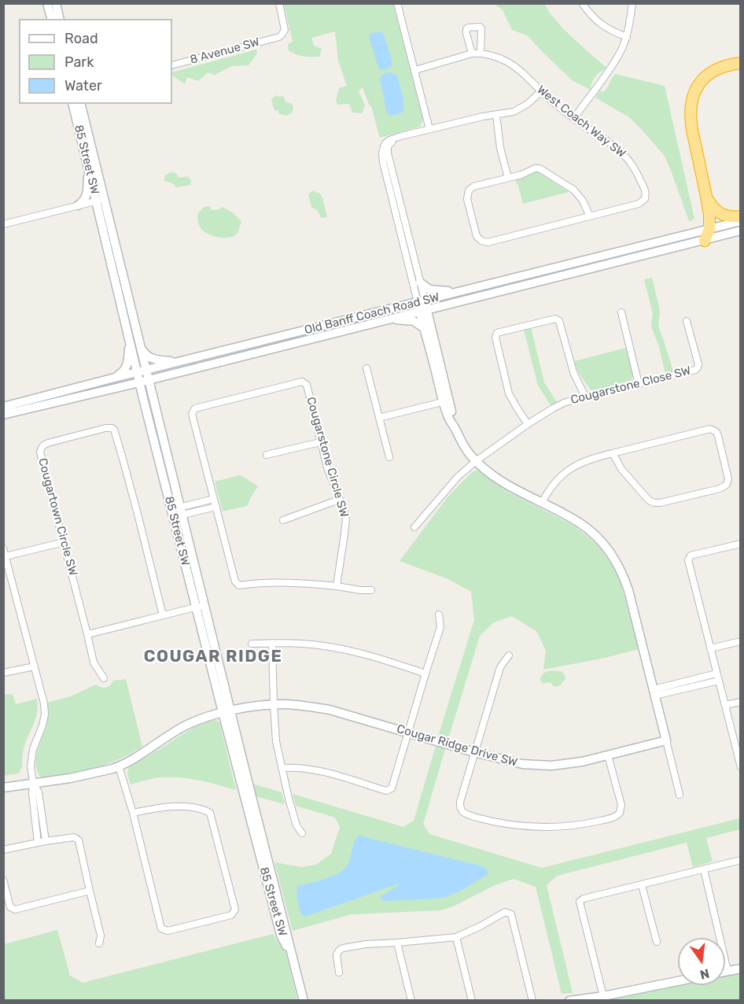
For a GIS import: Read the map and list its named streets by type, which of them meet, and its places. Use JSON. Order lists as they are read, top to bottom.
{
  "streets": {
    "main road": ["85 Street SW", "Old Banff Coach Road SW", "Cougar Ridge Drive SW"],
    "street": [
      "8 Avenue SW",
      "West Coach Way SW",
      "Cougarstone Close SW",
      "Cougarstone Circle SW",
      "Cougartown Circle SW"
    ]
  },
  "crossings": [
    ["85 Street SW", "Old Banff Coach Road SW"],
    ["85 Street SW", "Cougar Ridge Drive SW"]
  ],
  "districts": ["COUGAR RIDGE"],
  "legend": ["Road", "Park", "Water"],
  "north": "bottom"
}
